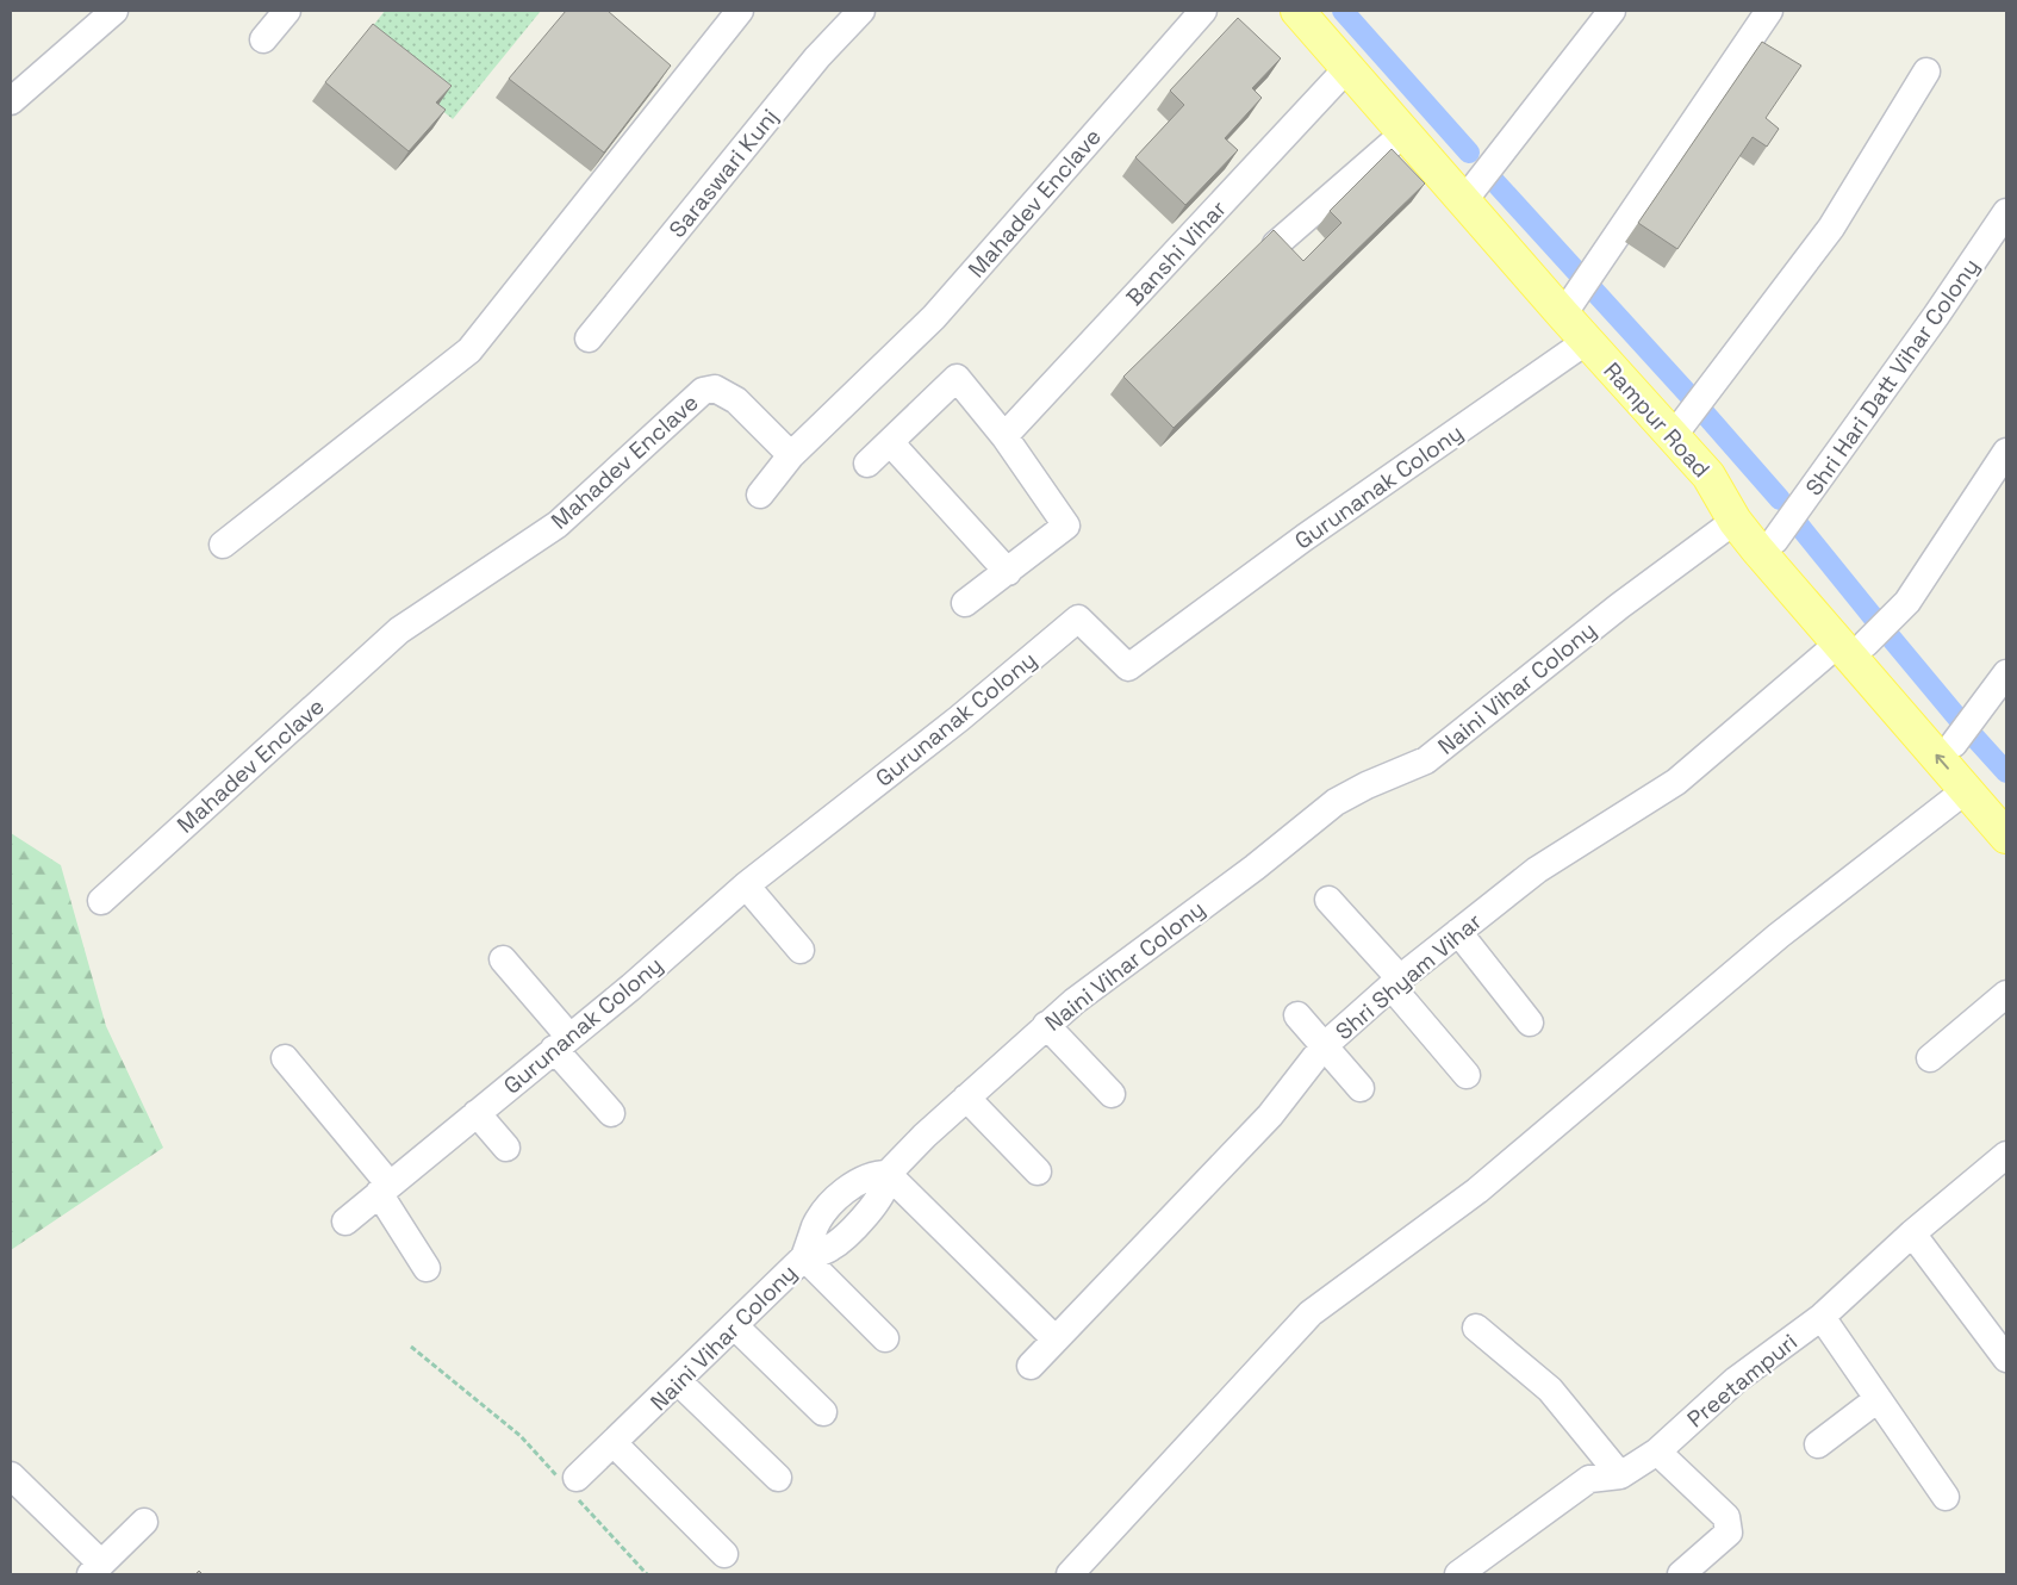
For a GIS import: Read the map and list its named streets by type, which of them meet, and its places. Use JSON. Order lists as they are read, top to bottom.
{
  "streets": {
    "main road": ["Rampur Road"],
    "street": [
      "Saraswari Kunj",
      "Mahadev Enclave",
      "Banshi Vihar",
      "Shri Hari Datt Vihar Colony",
      "Gurunanak Colony",
      "Naini Vihar Colony",
      "Shri Shyam Vihar",
      "Preetampuri"
    ]
  },
  "crossings": [
    ["Banshi Vihar", "Rampur Road"],
    ["Rampur Road", "Gurunanak Colony"],
    ["Rampur Road", "Naini Vihar Colony"],
    ["Rampur Road", "Shri Shyam Vihar"]
  ]
}
